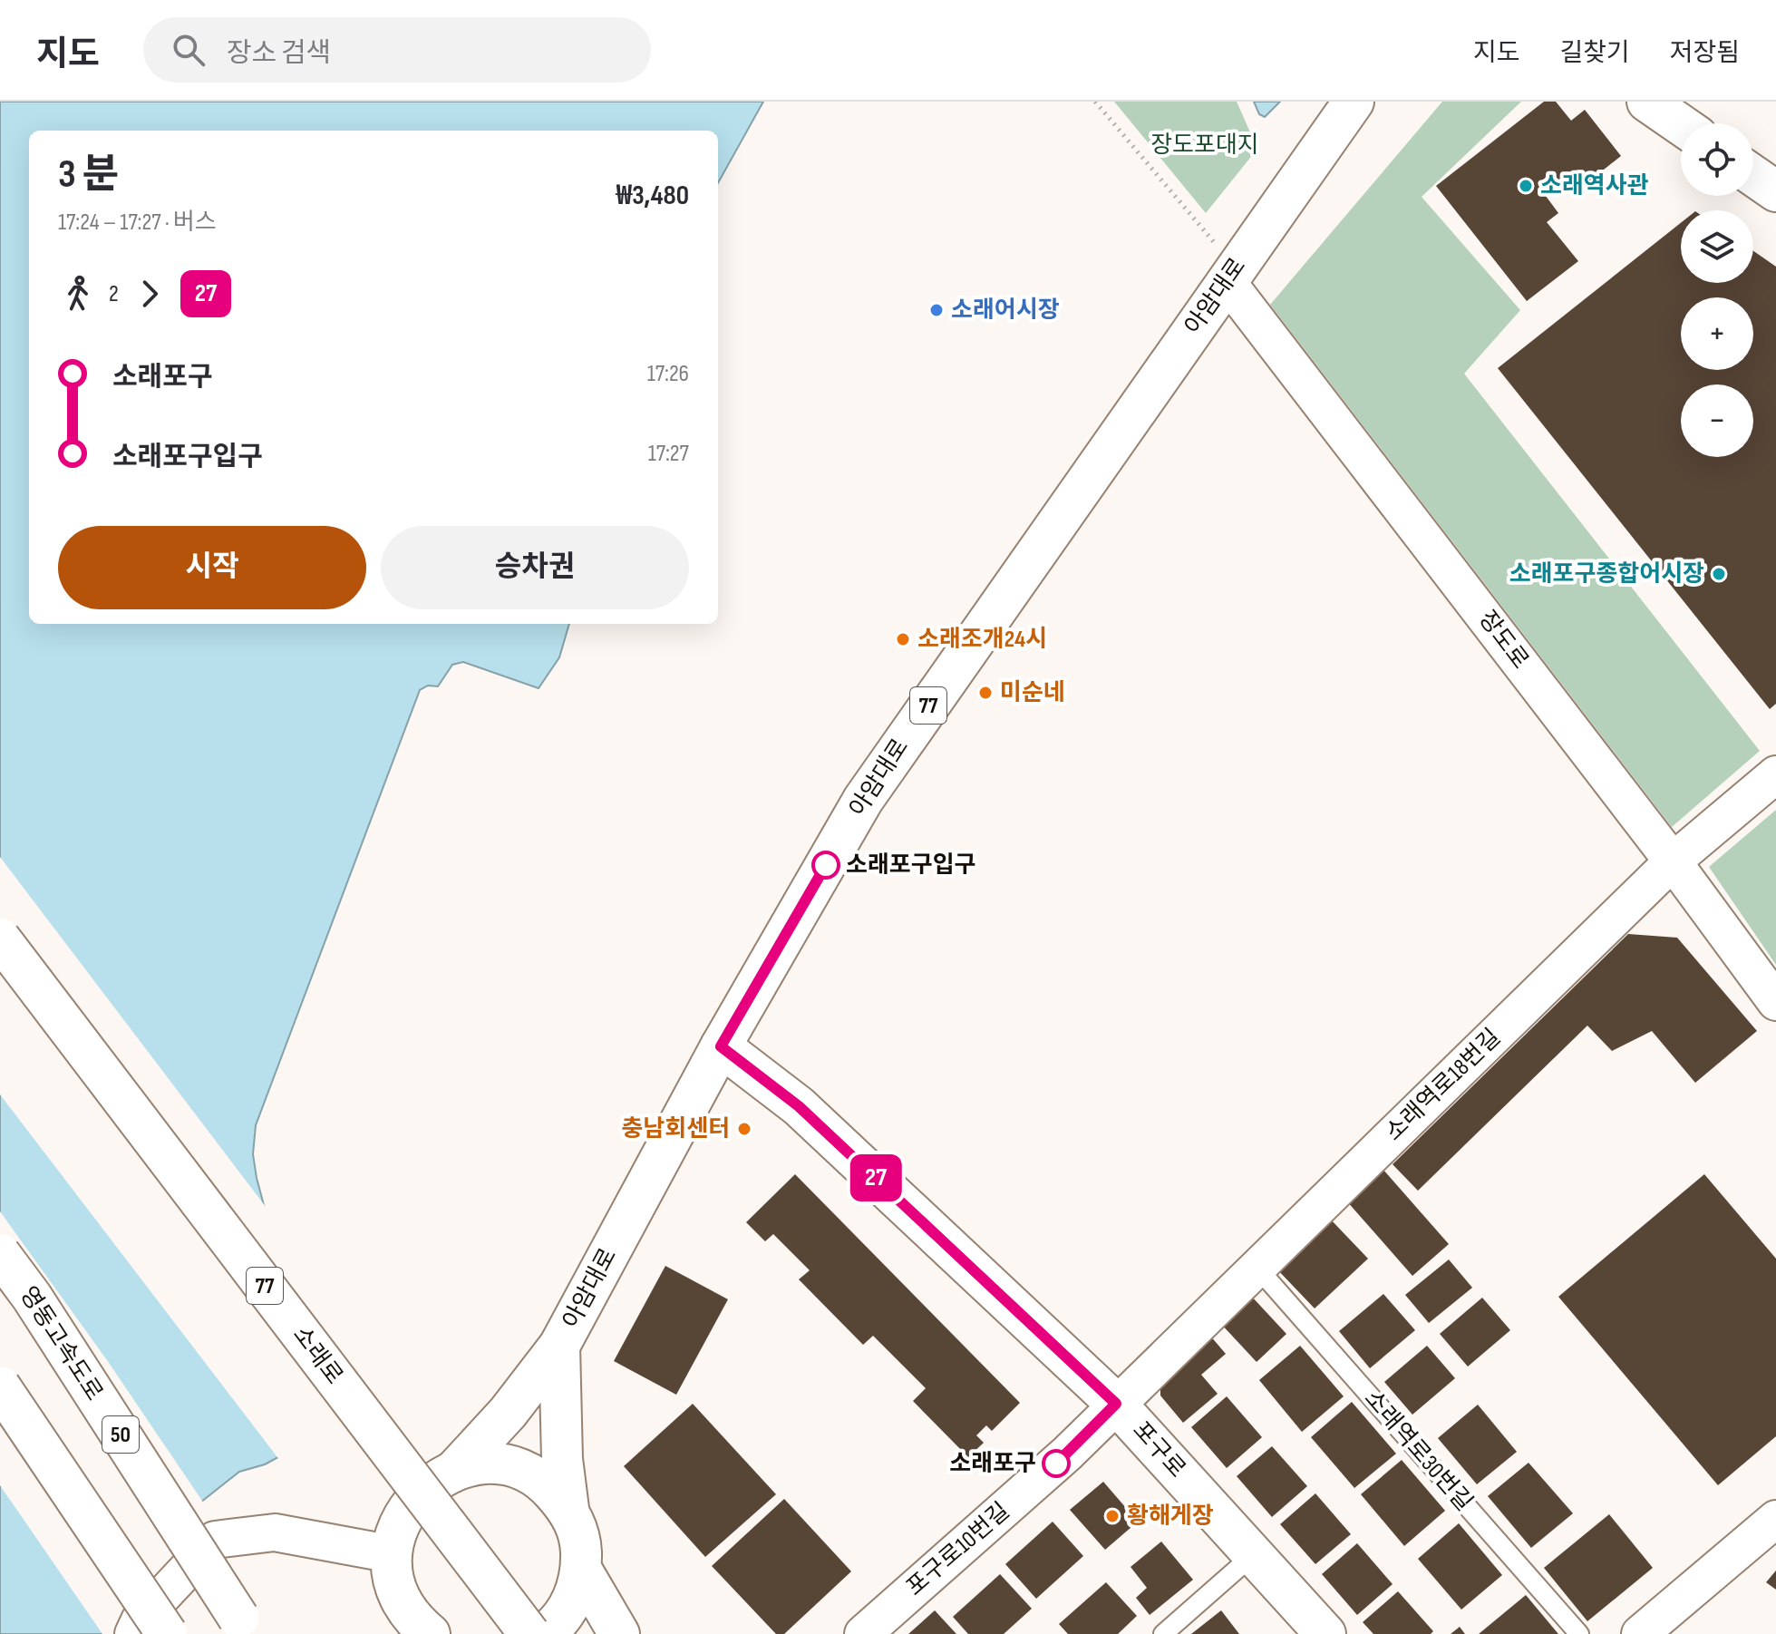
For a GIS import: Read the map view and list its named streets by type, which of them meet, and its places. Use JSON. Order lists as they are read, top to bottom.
{
  "streets": {
    "main road": [
      "아암대로",
      "77",
      "영동고속도로",
      "소래로",
      "50",
      "포구로"
    ],
    "street": ["장도로", "소래역로18번길", "포구로10번길"],
    "lane": ["소래역로30번길"]
  },
  "crossings": [
    ["아암대로", "장도로"],
    ["아암대로", "77"],
    ["아암대로", "포구로"],
    ["장도로", "소래역로18번길"],
    ["소래역로18번길", "포구로"],
    ["소래역로18번길", "소래역로30번길"],
    ["소래역로18번길", "포구로10번길"],
    ["포구로", "포구로10번길"]
  ],
  "parks": ["장도포대지"],
  "places": [
    "소래역사관",
    "소래어시장",
    "소래포구종합어시장",
    "소래조개24시",
    "미순네",
    "소래포구입구",
    "충남회센터",
    "소래포구",
    "황해게장"
  ],
  "lines": ["bus line 27"],
  "page": {
    "header": "지도",
    "search": "장소 검색",
    "nav": ["지도", "길찾기", "저장됨"],
    "on_map": "27",
    "map_buttons": ["+", "−"],
    "heading": ["3 분", "17:24 – 17:27 · 버스", "₩3,480"],
    "legs": ["2", "27"],
    "list": [
      {
        "name": "소래포구",
        "value": "17:26"
      },
      {
        "name": "소래포구입구",
        "value": "17:27"
      }
    ],
    "buttons": ["시작", "승차권"]
  }
}
